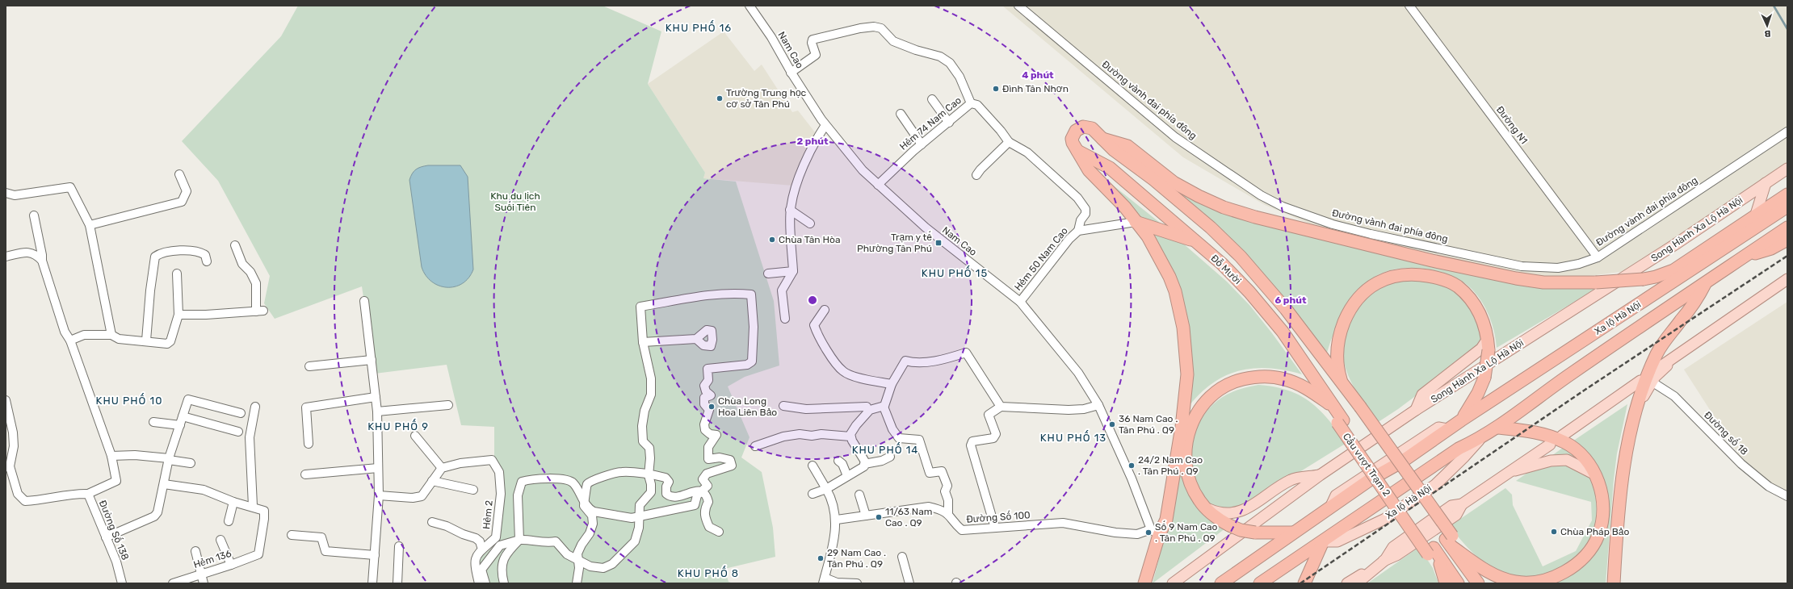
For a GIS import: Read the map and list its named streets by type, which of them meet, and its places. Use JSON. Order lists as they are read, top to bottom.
{
  "streets": {
    "highway": ["Đỗ Mười", "Xa lộ Hà Nội", "Cầu vượt Trạm 2"],
    "main road": ["Song Hành Xa Lộ Hà Nội"],
    "street": [
      "Nam Cao",
      "Đường vành đai phía đông",
      "Hẻm 74 Nam Cao",
      "Đường N1",
      "Hẻm 50 Nam Cao",
      "Đường số 18",
      "Hẻm 2",
      "Đường Số 100",
      "Đường Số 138",
      "Hẻm 136"
    ]
  },
  "crossings": [
    ["Nam Cao", "Hẻm 74 Nam Cao"],
    ["Nam Cao", "Hẻm 50 Nam Cao"],
    ["Nam Cao", "Đường Số 100"],
    ["Đường vành đai phía đông", "Đường N1"],
    ["Hẻm 74 Nam Cao", "Hẻm 50 Nam Cao"],
    ["Đỗ Mười", "Cầu vượt Trạm 2"]
  ],
  "districts": [
    "KHU PHỐ 16",
    "KHU PHỐ 15",
    "KHU PHỐ 10",
    "KHU PHỐ 9",
    "KHU PHỐ 13",
    "KHU PHỐ 14",
    "KHU PHỐ 8"
  ],
  "parks": ["Khu du lịch Suối Tiên"],
  "places": {
    "other": [
      "Đình Tân Nhơn",
      "Trường Trung học cơ sở Tân Phú",
      "Chùa Tân Hòa",
      "Chùa Long Hoa Liên Bảo",
      "36 Nam Cao . Tân Phú . Q9",
      "24/2 Nam Cao . Tân Phú . Q9",
      "11/63 Nam Cao . Q9",
      "Chùa Pháp Bảo",
      "Số 9 Nam Cao . Tân Phú . Q9",
      "29 Nam Cao . Tân Phú . Q9"
    ],
    "transit": ["Trạm y tế Phường Tân Phú"]
  },
  "north": "bottom",
  "rings": ["4 phút", "2 phút", "6 phút"]
}
